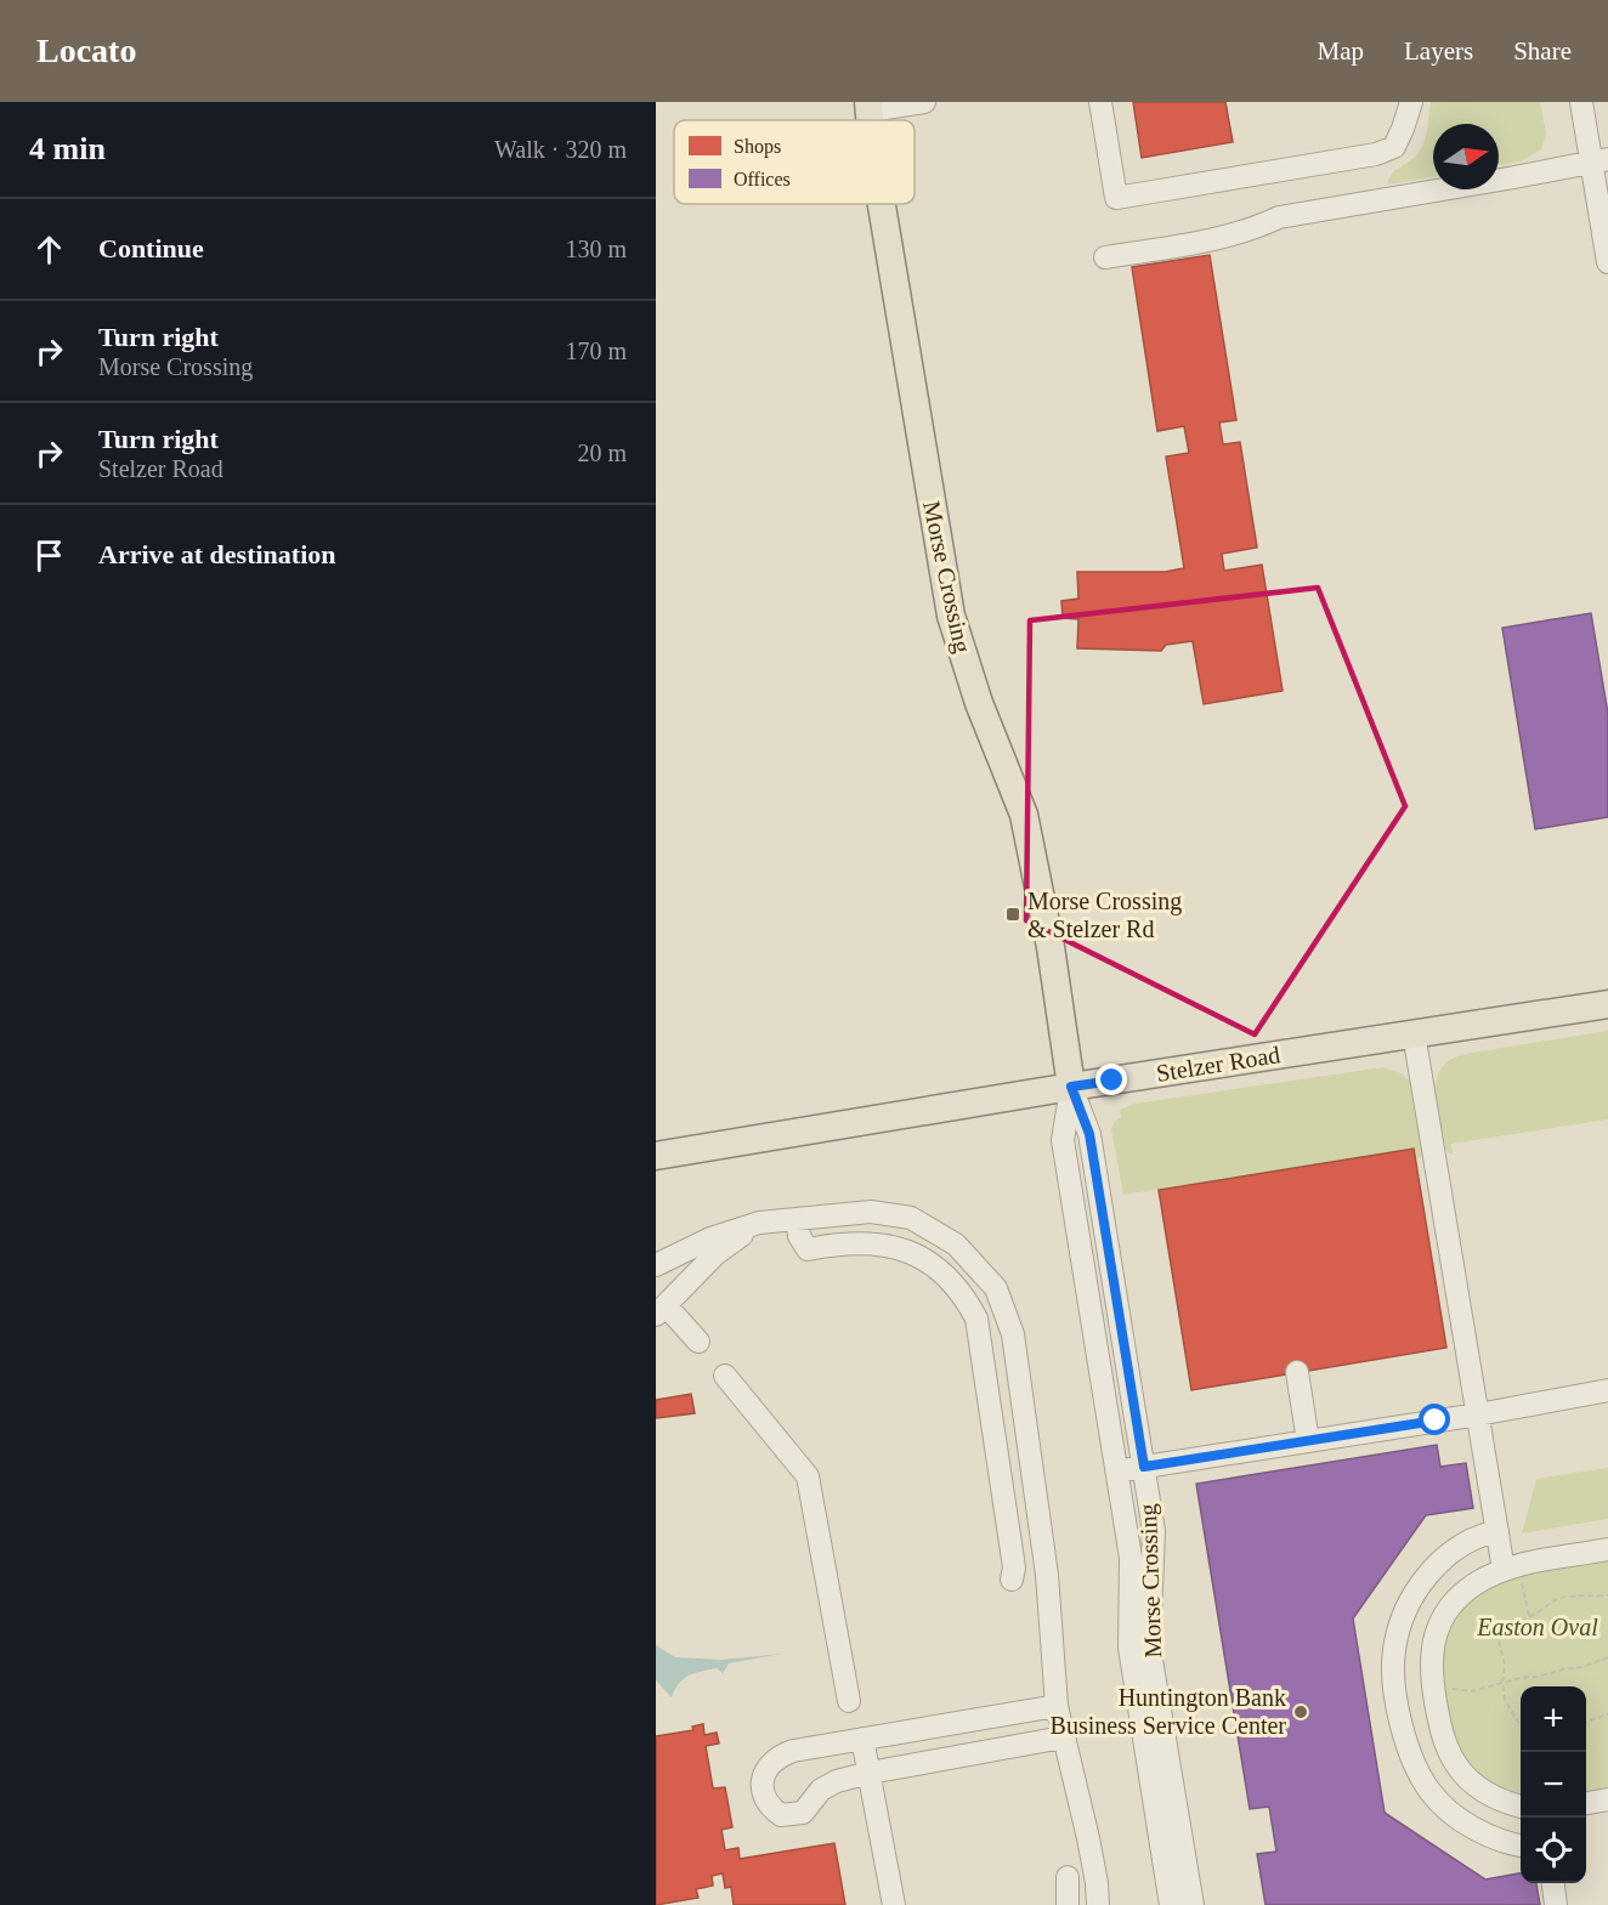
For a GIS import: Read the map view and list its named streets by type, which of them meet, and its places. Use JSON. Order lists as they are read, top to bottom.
{
  "streets": {
    "main road": ["Morse Crossing", "Stelzer Road"]
  },
  "crossings": [
    ["Morse Crossing", "Stelzer Road"]
  ],
  "parks": ["Easton Oval"],
  "places": {
    "transit": ["Morse Crossing & Stelzer Rd"],
    "other": ["Huntington Bank Business Service Center"]
  },
  "legend": ["Shops", "Offices"],
  "north": "right",
  "page": {
    "header": "Locato",
    "nav": ["Map", "Layers", "Share"],
    "heading": ["4 min", "Walk · 320 m"],
    "list": [
      ["Continue", "130 m"],
      ["Turn right", "Morse Crossing", "170 m"],
      ["Turn right", "Stelzer Road", "20 m"],
      "Arrive at destination"
    ],
    "map_buttons": ["+", "−"]
  }
}
